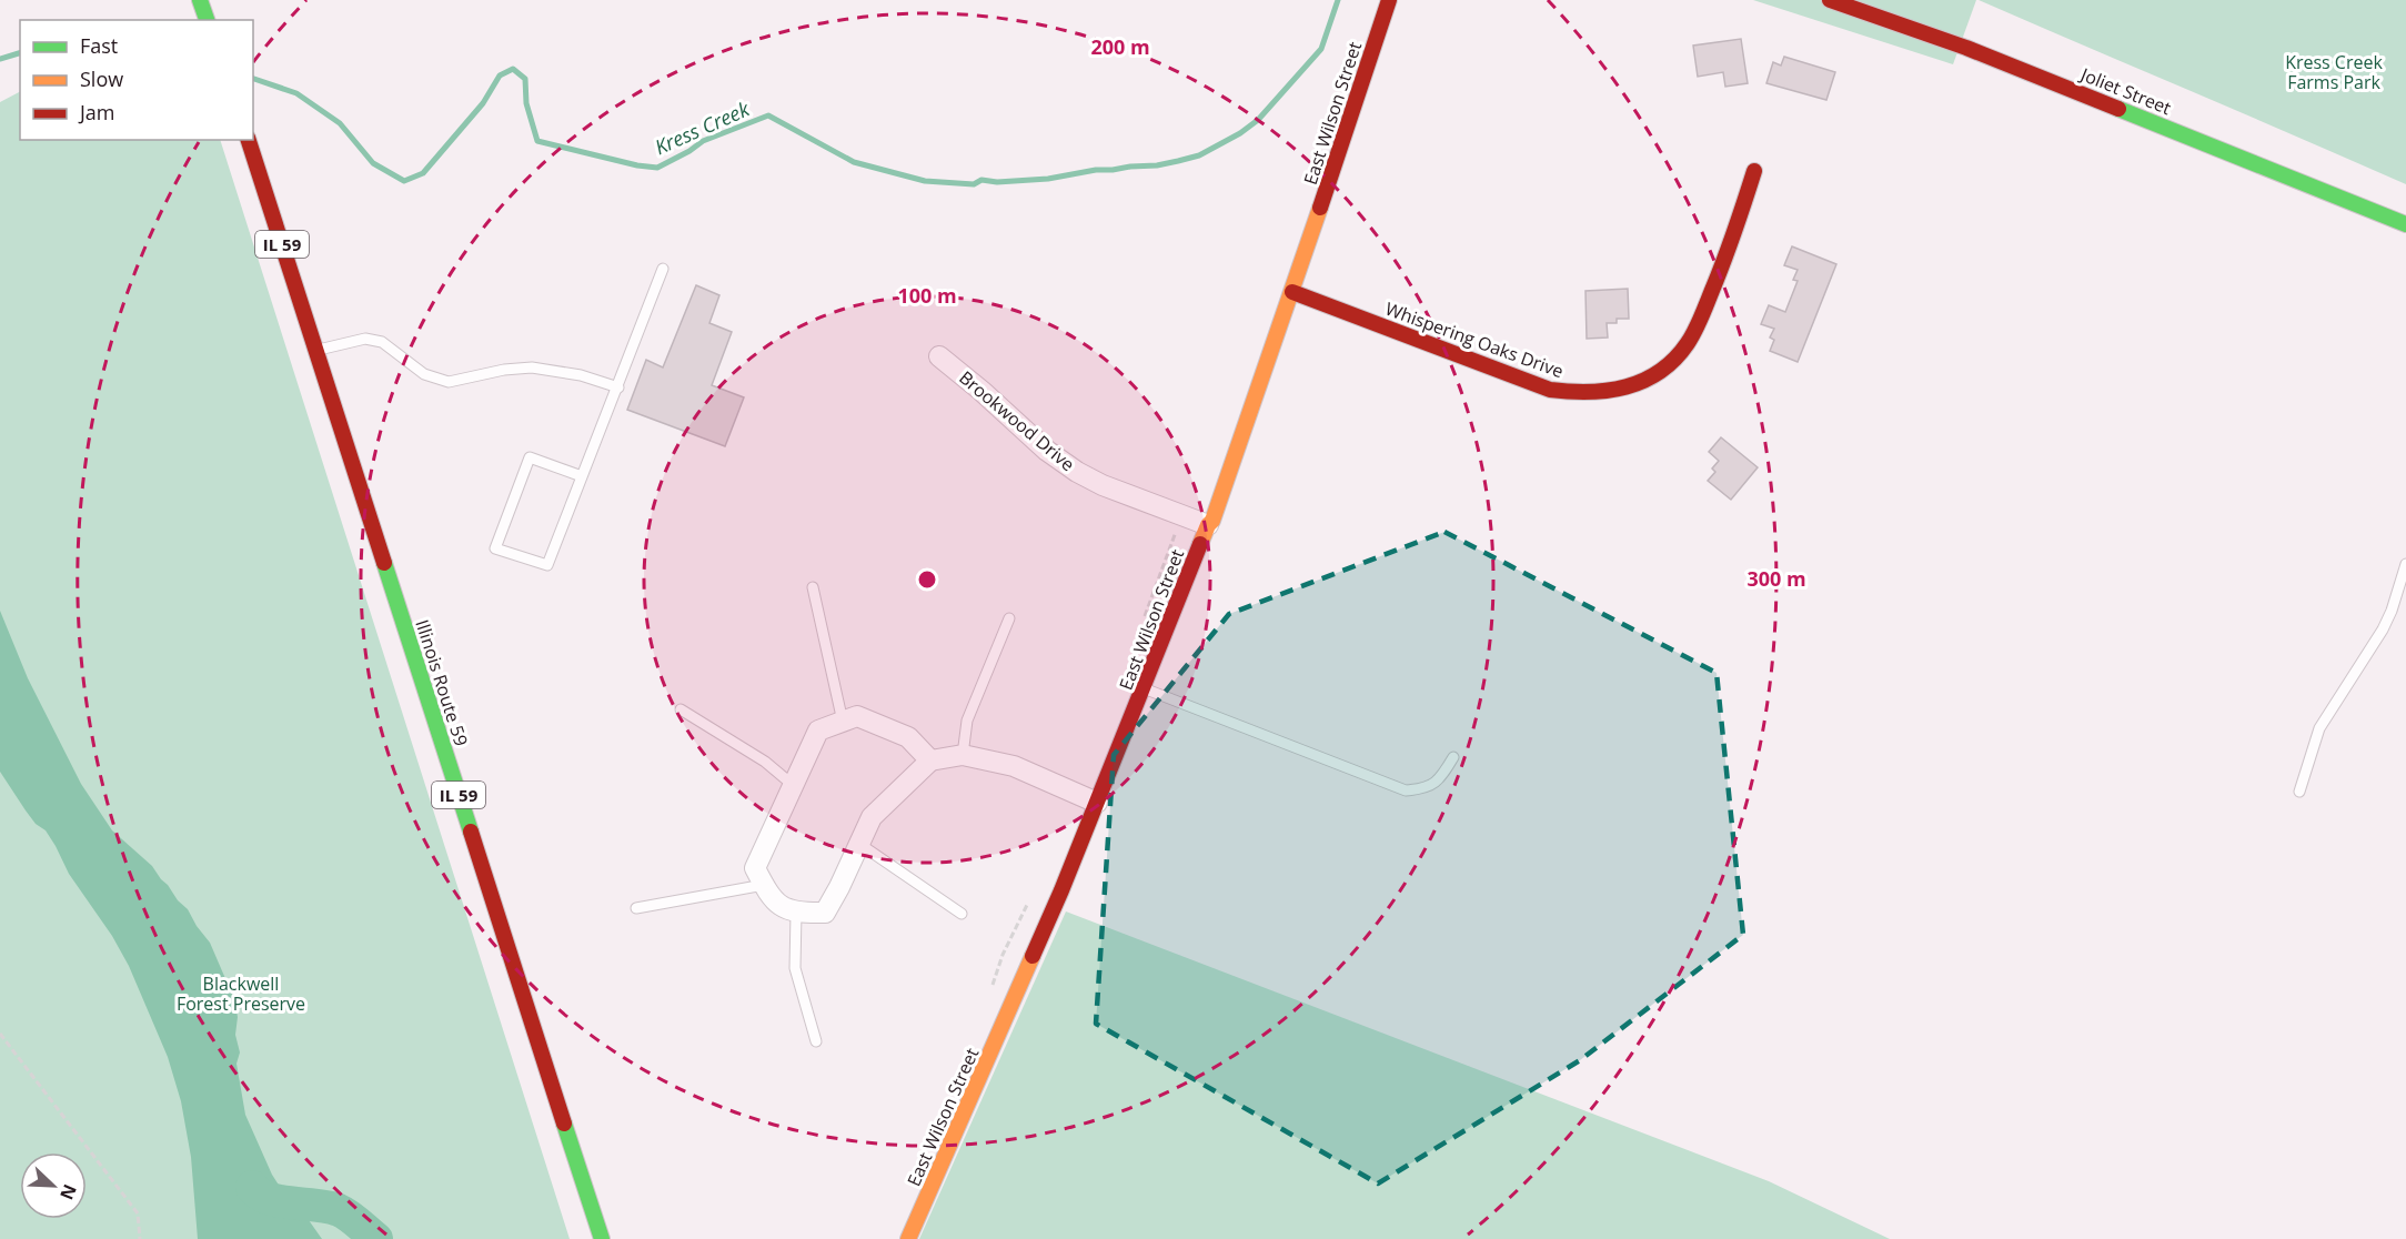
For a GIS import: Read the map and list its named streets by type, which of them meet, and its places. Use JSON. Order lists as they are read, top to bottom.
{
  "streets": {
    "street": [
      "Joliet Street",
      "East Wilson Street",
      "IL 59",
      "Whispering Oaks Drive",
      "Brookwood Drive",
      "Illinois Route 59"
    ]
  },
  "crossings": [
    ["East Wilson Street", "Whispering Oaks Drive"],
    ["East Wilson Street", "Brookwood Drive"]
  ],
  "water": ["Kress Creek"],
  "parks": ["Kress Creek Farms Park", "Blackwell Forest Preserve"],
  "legend": ["Fast", "Slow", "Jam"],
  "north": "bottom right",
  "rings": ["200 m", "100 m", "300 m"]
}
